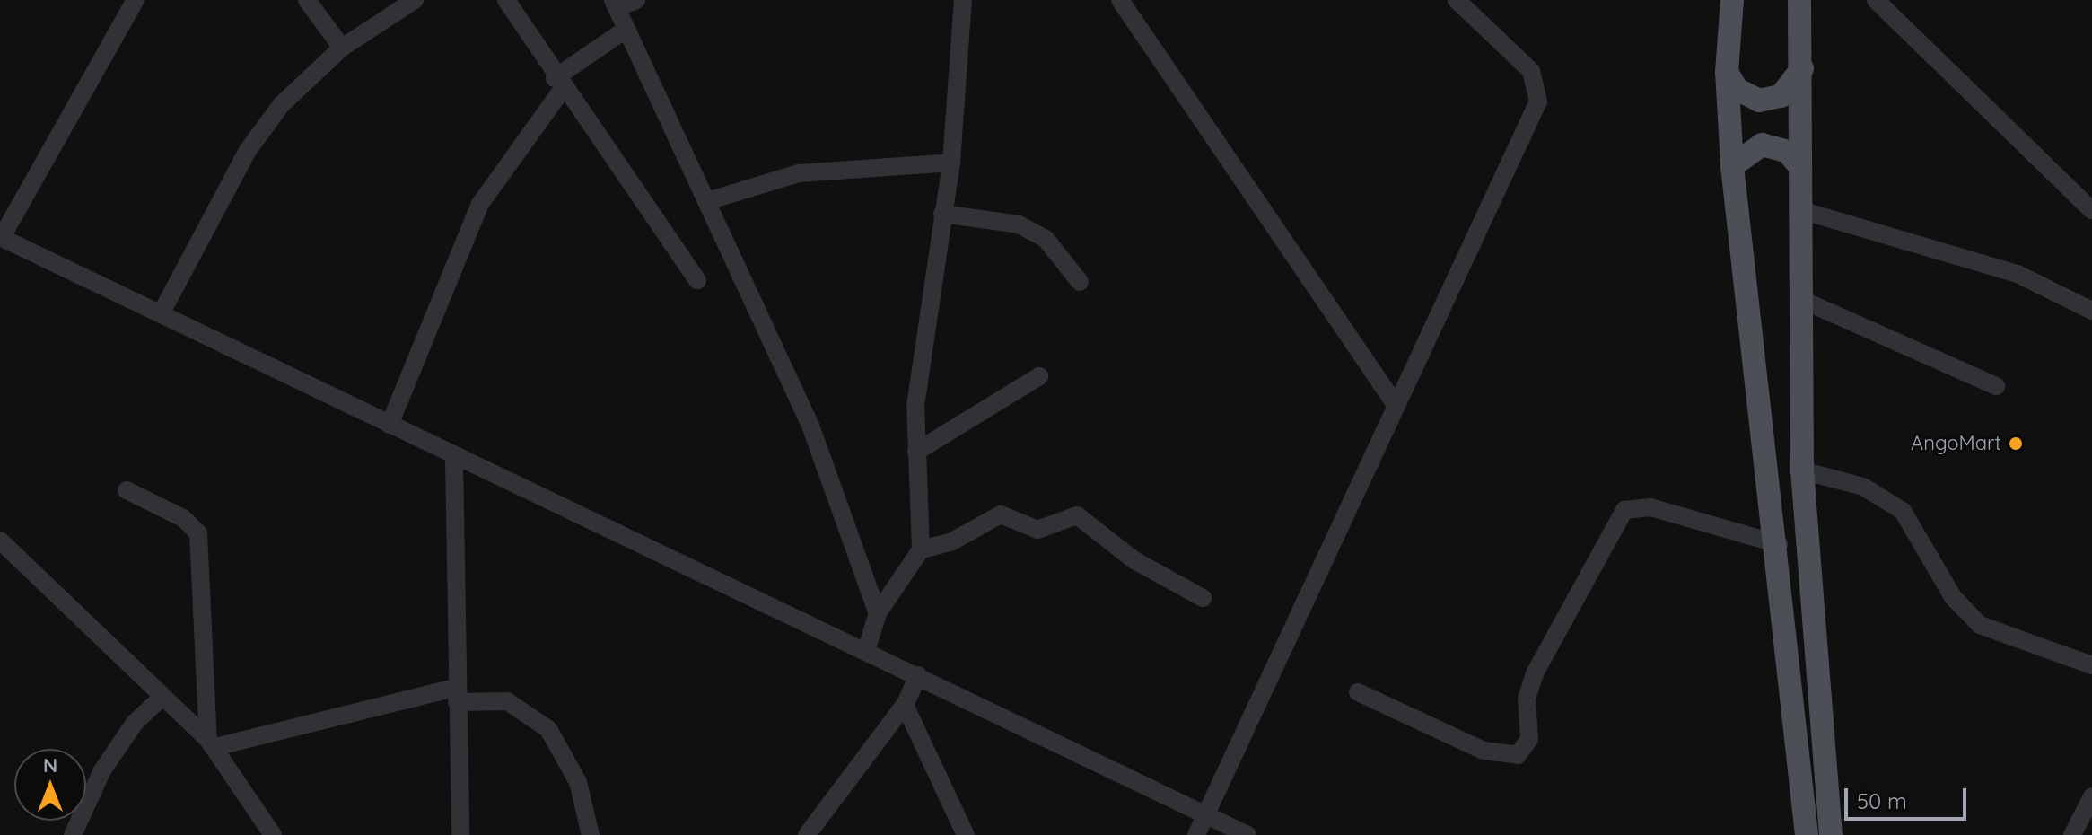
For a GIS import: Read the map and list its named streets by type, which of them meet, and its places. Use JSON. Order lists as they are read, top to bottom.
{
  "places": ["AngoMart"],
  "scale_bar": "50 m",
  "north": "top"
}
